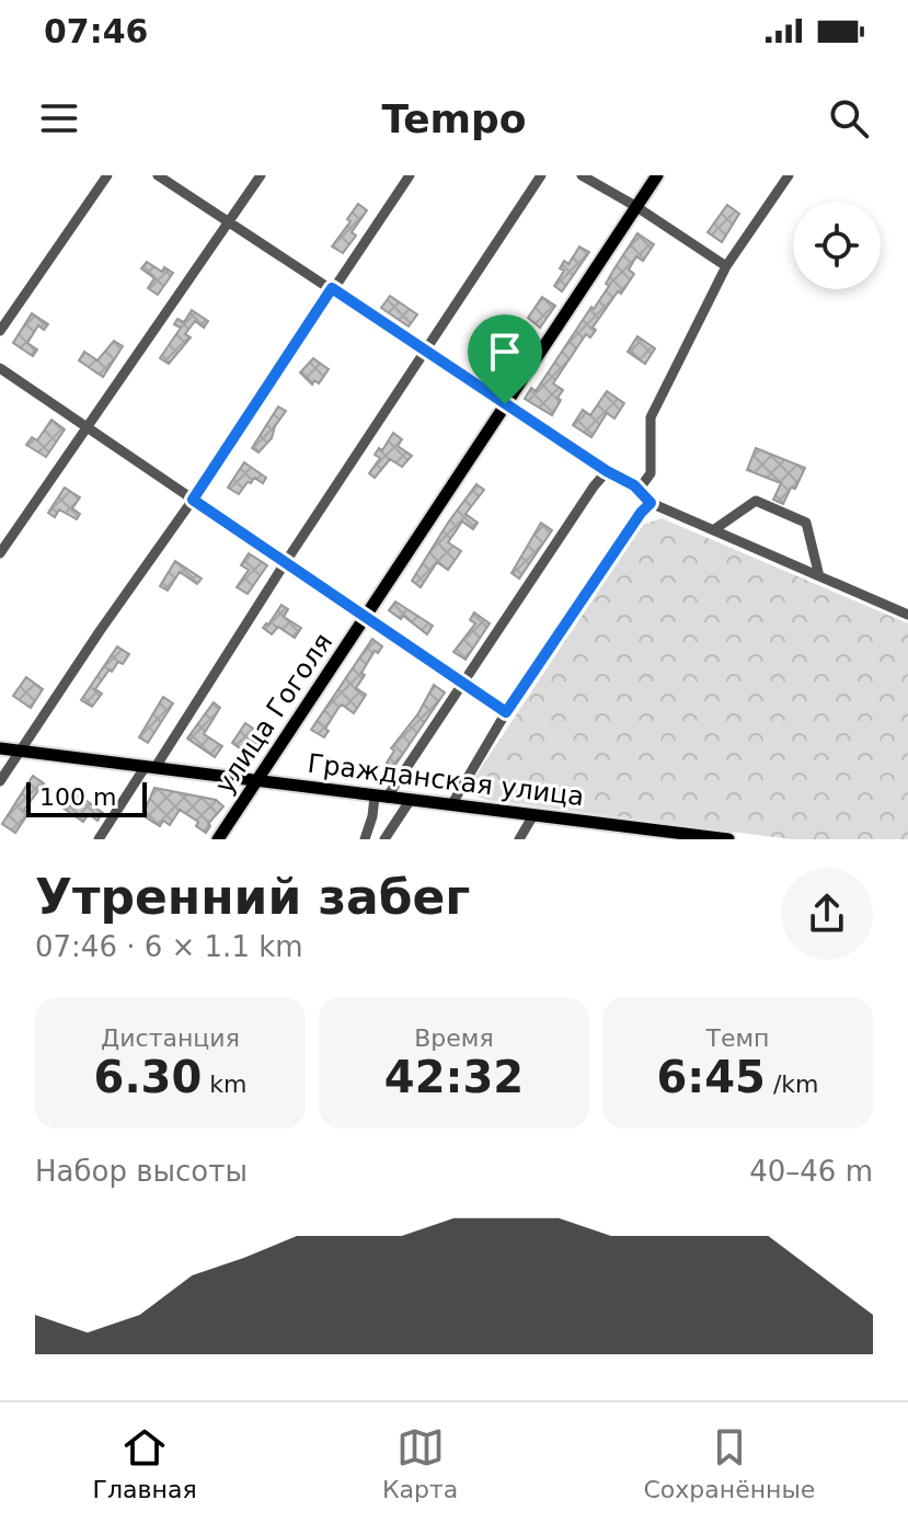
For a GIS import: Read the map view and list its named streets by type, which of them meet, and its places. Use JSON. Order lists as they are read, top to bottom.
{
  "streets": {
    "main road": ["улица Гоголя", "Гражданская улица"]
  },
  "crossings": [
    ["улица Гоголя", "Гражданская улица"]
  ],
  "scale_bar": "100 m",
  "page": {
    "status": "07:46",
    "header": "Tempo",
    "scale": "100 m",
    "heading": ["Утренний забег", "07:46 · 6 × 1.1 km"],
    "stats": [
      ["Дистанция", "6.30 km"],
      ["Время", "42:32"],
      ["Темп", "6:45 /km"]
    ],
    "chart": ["Набор высоты", "40–46 m"],
    "tabs": ["Главная", "Карта", "Сохранённые"]
  }
}
